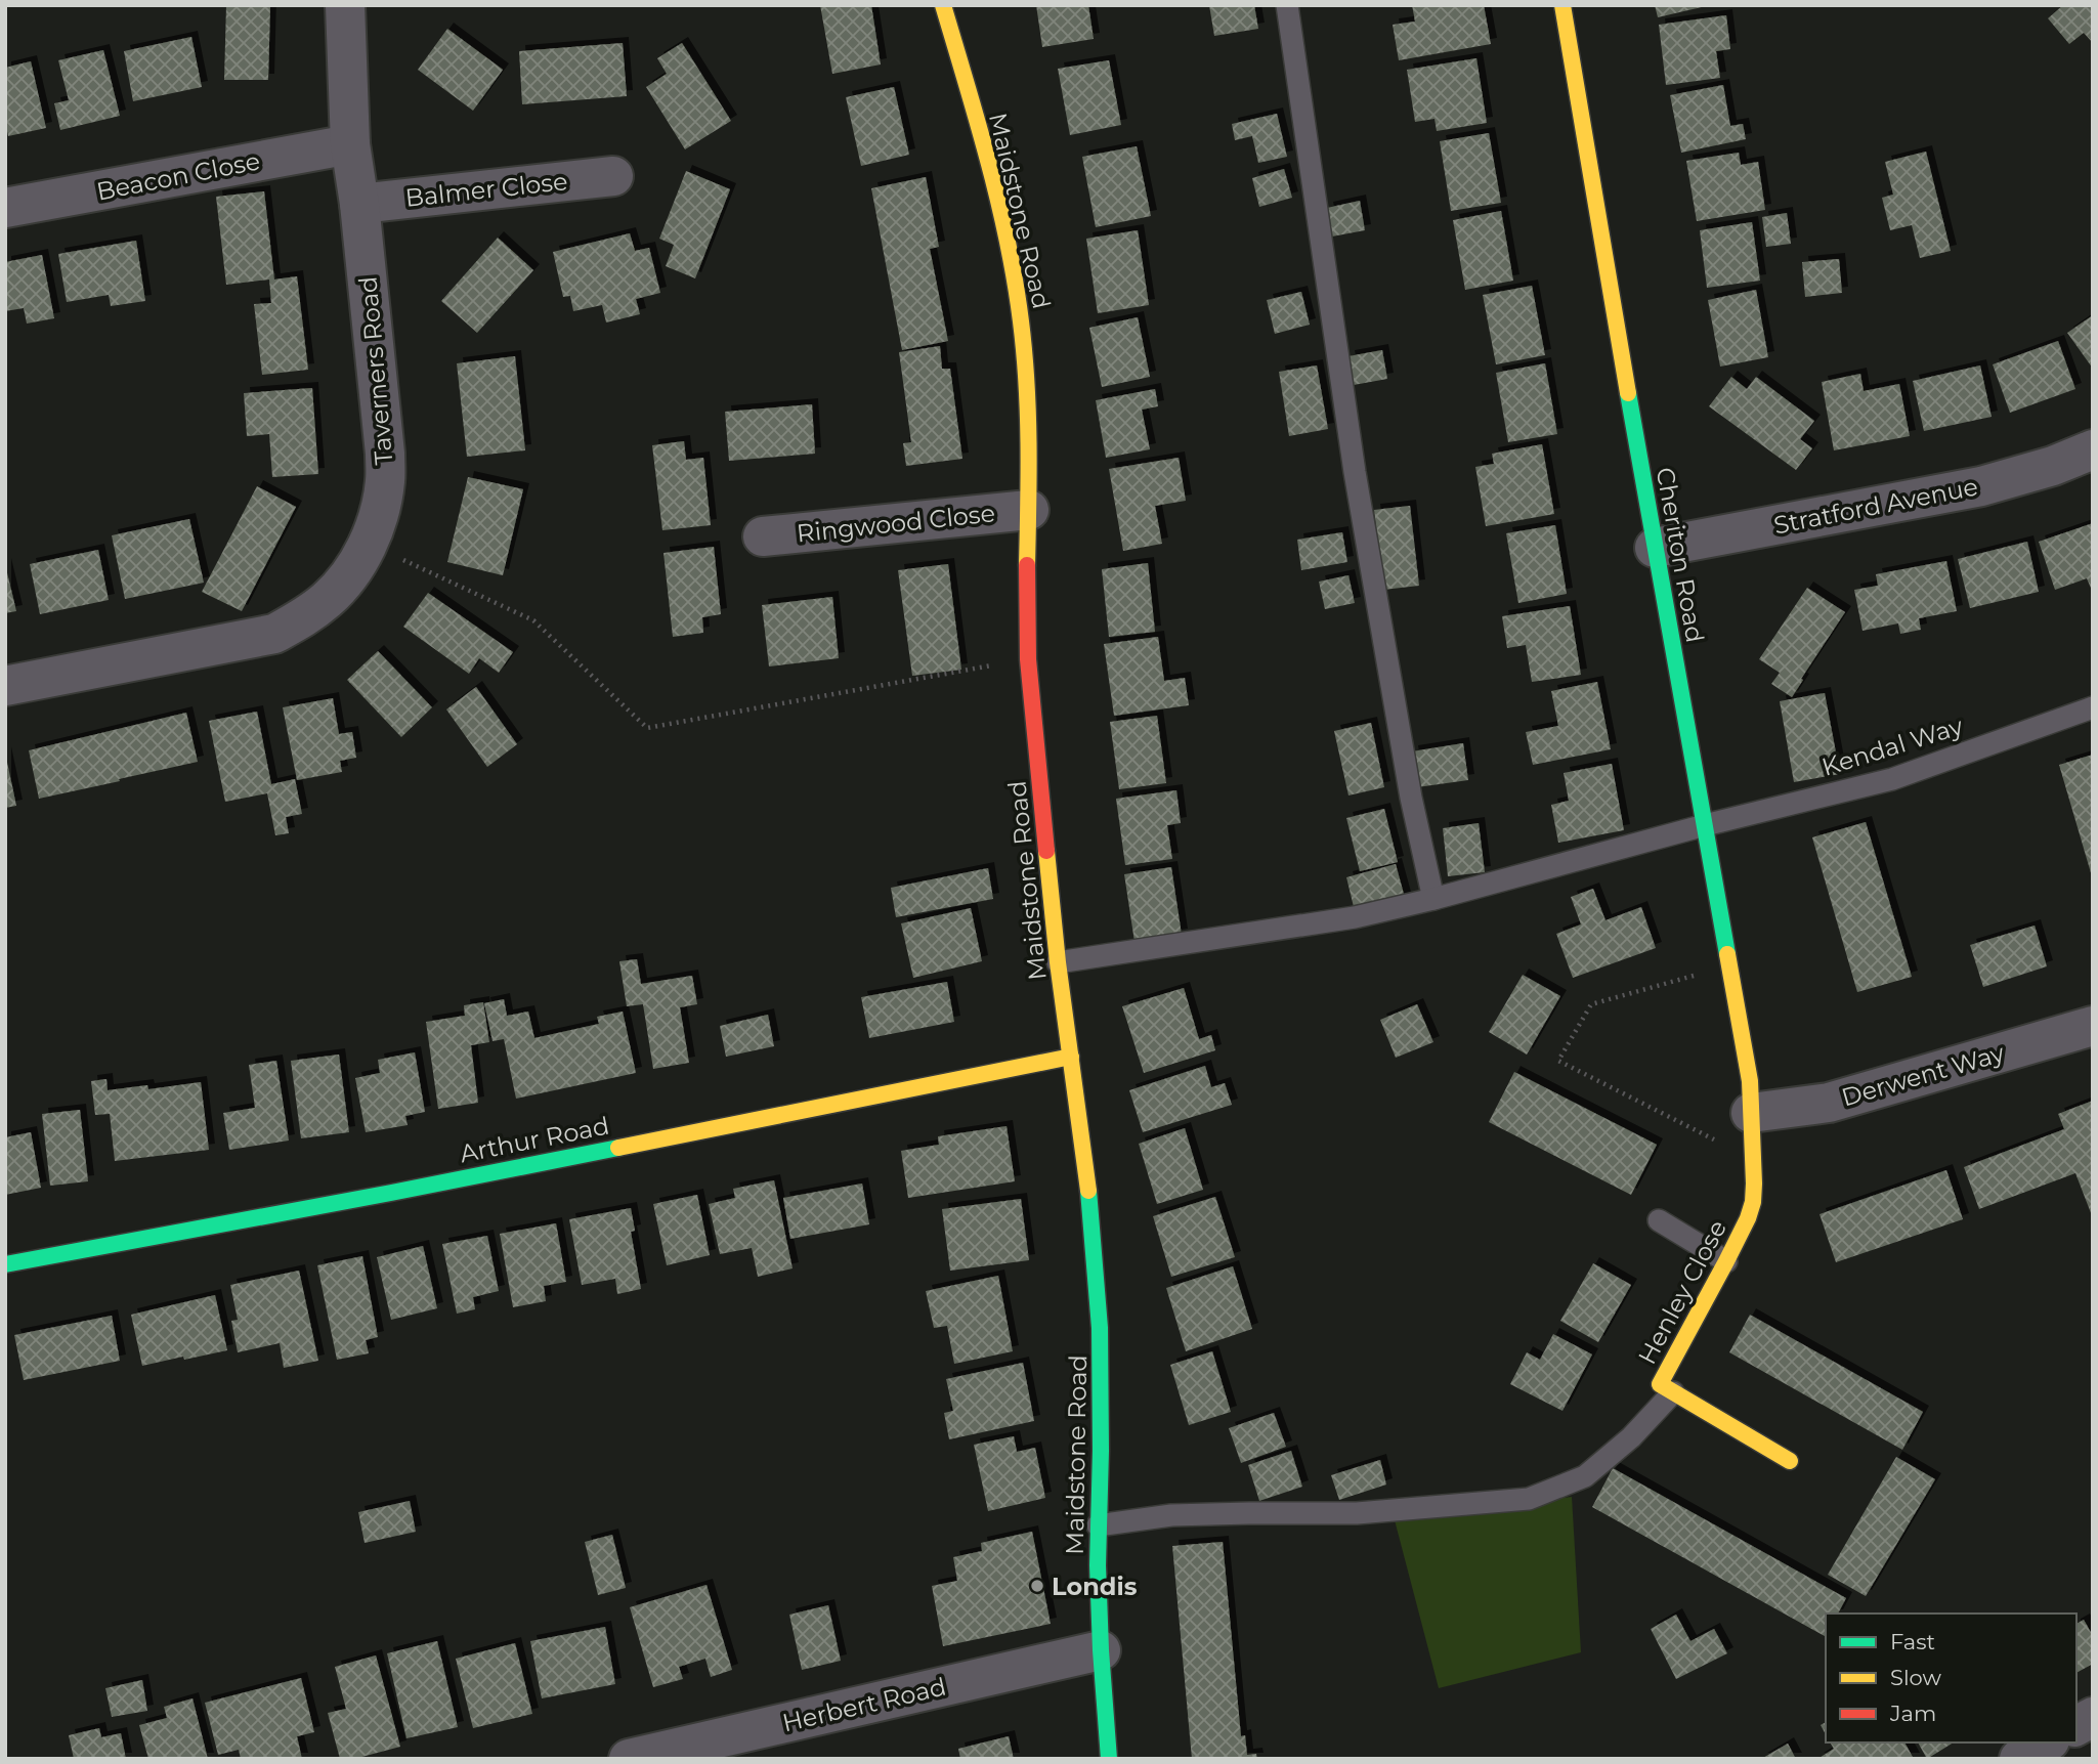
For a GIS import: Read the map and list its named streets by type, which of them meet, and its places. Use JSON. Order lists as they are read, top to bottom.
{
  "streets": {
    "street": [
      "Beacon Close",
      "Balmer Close",
      "Maidstone Road",
      "Taverners Road",
      "Stratford Avenue",
      "Ringwood Close",
      "Cheriton Road",
      "Derwent Way",
      "Arthur Road",
      "Henley Close",
      "Herbert Road"
    ],
    "lane": ["Kendal Way"]
  },
  "crossings": [
    ["Beacon Close", "Taverners Road"],
    ["Balmer Close", "Taverners Road"],
    ["Maidstone Road", "Ringwood Close"],
    ["Maidstone Road", "Kendal Way"],
    ["Maidstone Road", "Arthur Road"],
    ["Maidstone Road", "Herbert Road"],
    ["Stratford Avenue", "Cheriton Road"],
    ["Cheriton Road", "Kendal Way"],
    ["Cheriton Road", "Derwent Way"],
    ["Cheriton Road", "Henley Close"],
    ["Derwent Way", "Henley Close"]
  ],
  "places": ["Londis"],
  "legend": ["Fast", "Slow", "Jam"]
}
